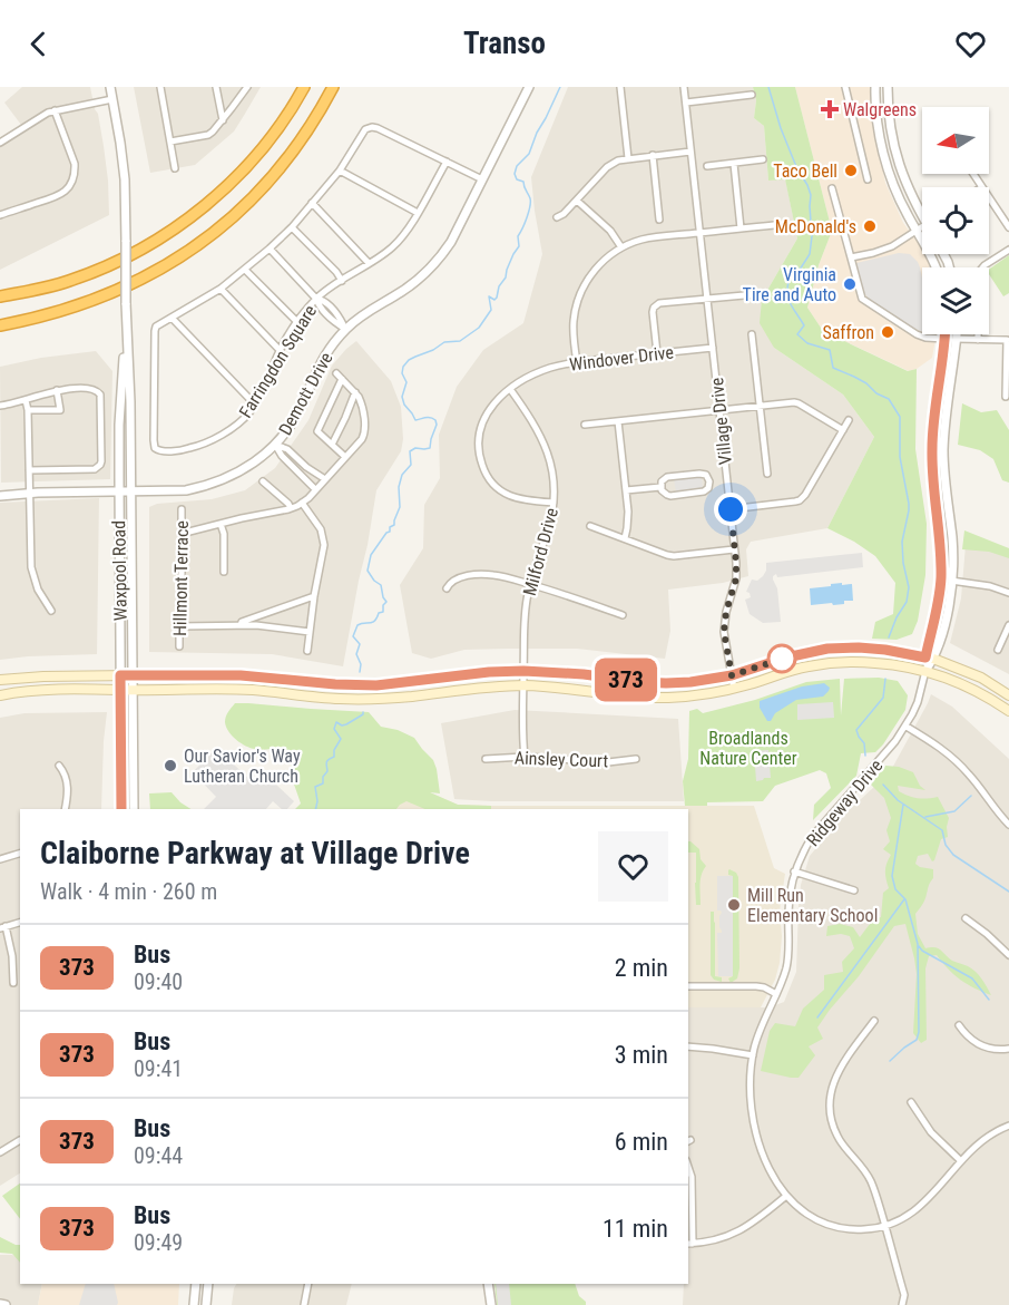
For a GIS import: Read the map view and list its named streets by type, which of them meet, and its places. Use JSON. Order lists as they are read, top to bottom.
{
  "streets": {
    "street": [
      "Windover Drive",
      "Farringdon Square",
      "Demott Drive",
      "Village Drive",
      "Milford Drive",
      "Waxpool Road",
      "Hillmont Terrace",
      "Ainsley Court",
      "Ridgeway Drive"
    ]
  },
  "crossings": [
    ["Windover Drive", "Village Drive"],
    ["Windover Drive", "Milford Drive"],
    ["Farringdon Square", "Demott Drive"],
    ["Demott Drive", "Waxpool Road"],
    ["Milford Drive", "Ainsley Court"]
  ],
  "parks": ["Broadlands Nature Center"],
  "places": {
    "health": ["Walgreens"],
    "other": [
      "Taco Bell",
      "McDonald's",
      "Virginia Tire and Auto",
      "Saffron",
      "Our Savior's Way Lutheran Church",
      "Mill Run Elementary School"
    ]
  },
  "lines": ["bus line 373"],
  "north": "left",
  "page": {
    "header": "Transo",
    "on_map": "373",
    "heading": ["Claiborne Parkway at Village Drive", "Walk · 4 min · 260 m"],
    "list": [
      {
        "mark": "373",
        "name": "Bus",
        "note": "09:40",
        "value": "2 min"
      },
      {
        "mark": "373",
        "name": "Bus",
        "note": "09:41",
        "value": "3 min"
      },
      {
        "mark": "373",
        "name": "Bus",
        "note": "09:44",
        "value": "6 min"
      },
      {
        "mark": "373",
        "name": "Bus",
        "note": "09:49",
        "value": "11 min"
      }
    ]
  }
}
